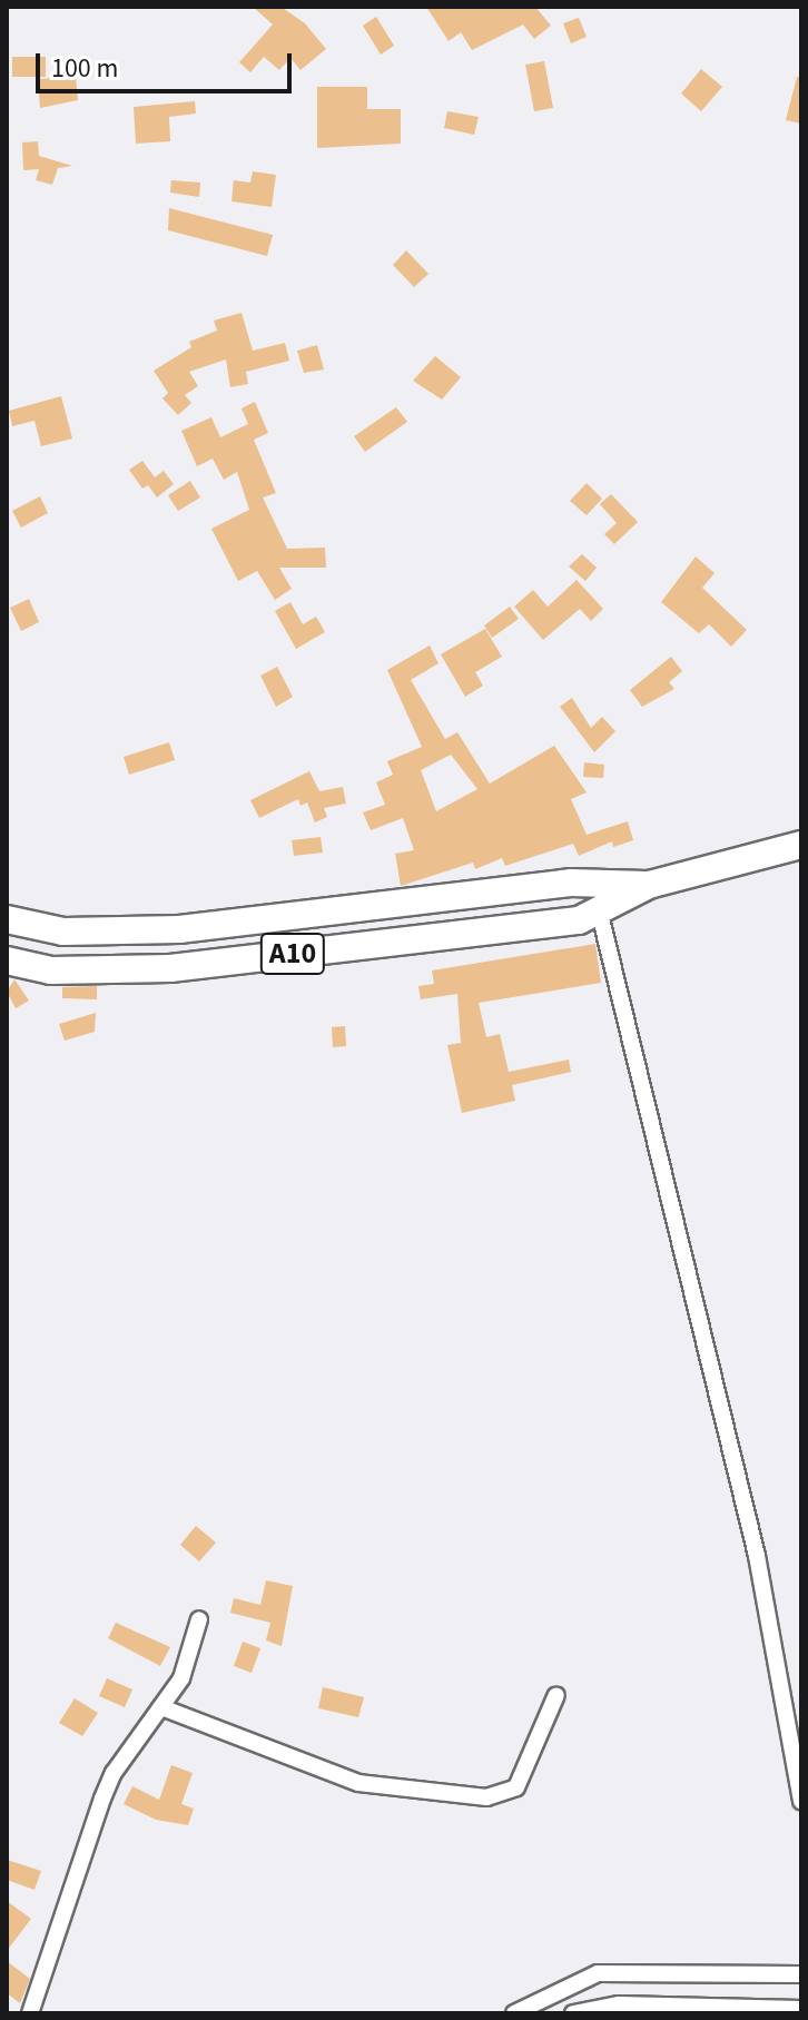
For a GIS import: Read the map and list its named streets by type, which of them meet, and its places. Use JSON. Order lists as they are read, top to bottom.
{
  "streets": {
    "highway": ["A10"]
  },
  "scale_bar": "100 m"
}
